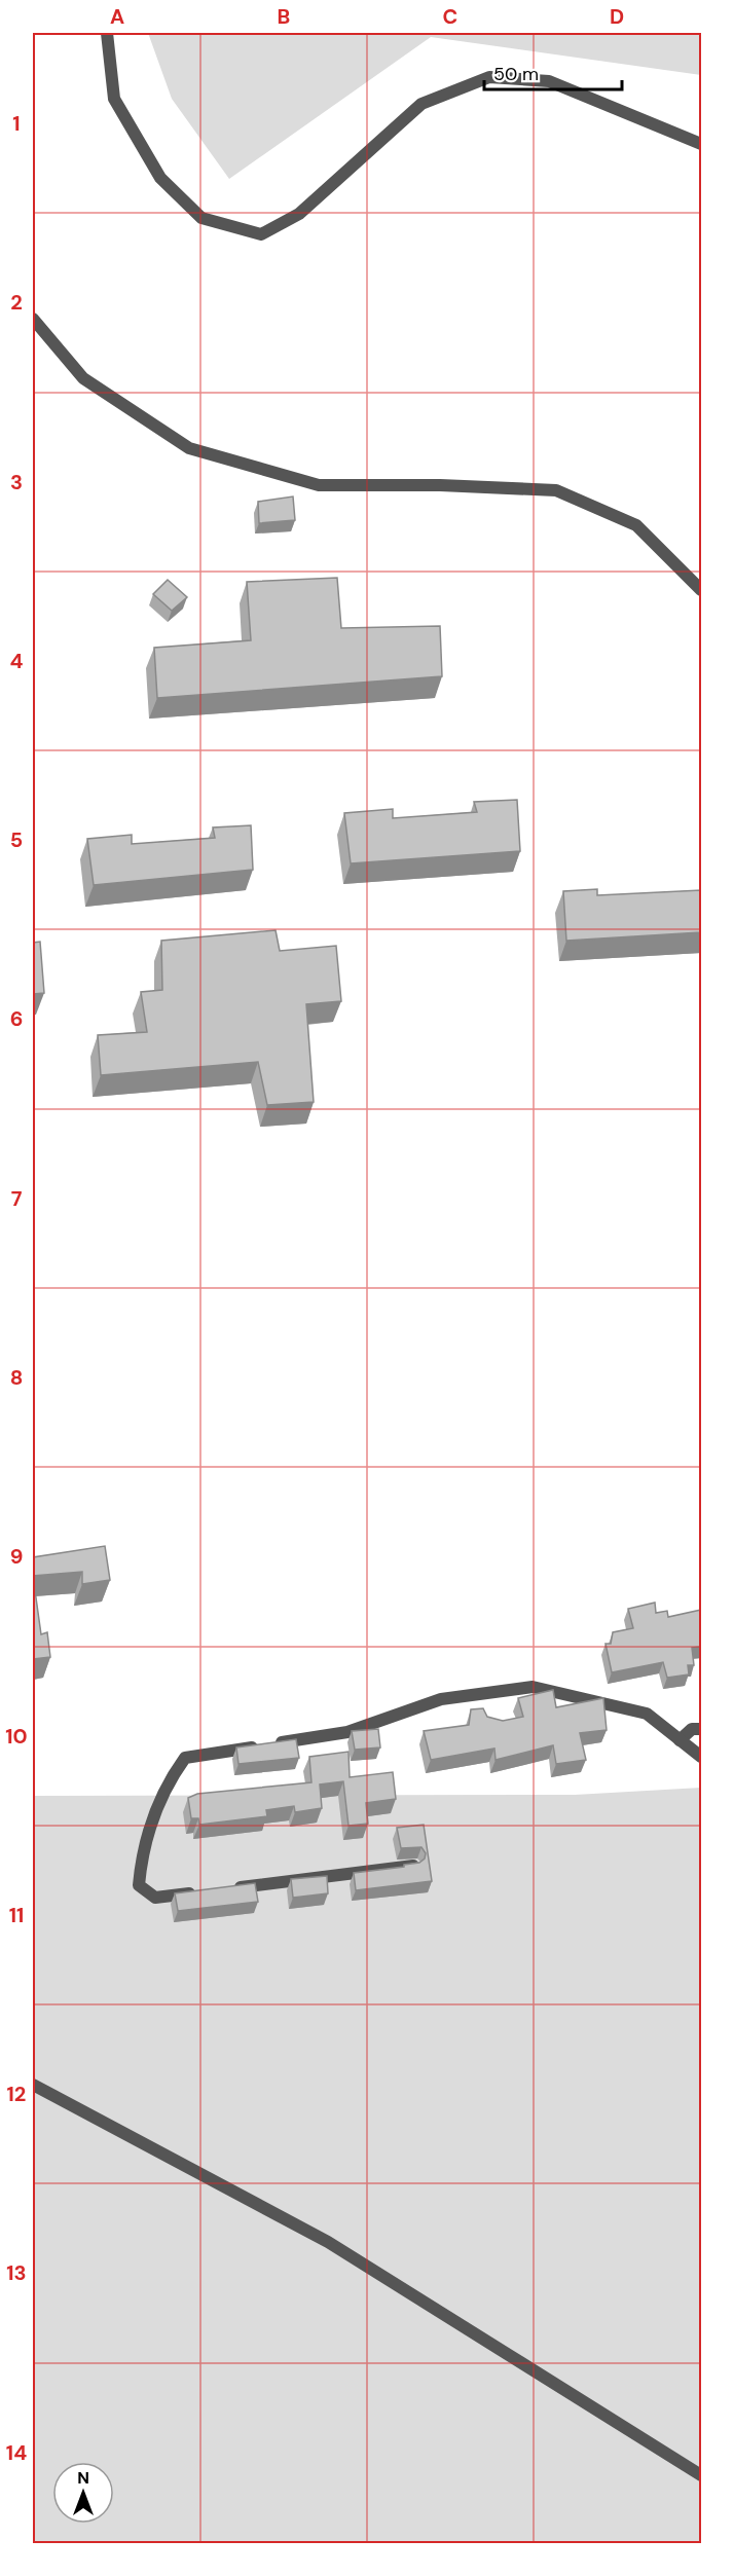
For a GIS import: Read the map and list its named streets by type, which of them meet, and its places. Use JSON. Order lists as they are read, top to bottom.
{
  "scale_bar": "50 m",
  "north": "top",
  "grid": {
    "columns": [
      "A",
      "B",
      "C",
      "D"
    ],
    "rows": [
      "1",
      "2",
      "3",
      "4",
      "5",
      "6",
      "7",
      "8",
      "9",
      "10",
      "11",
      "12",
      "13",
      "14"
    ]
  }
}
